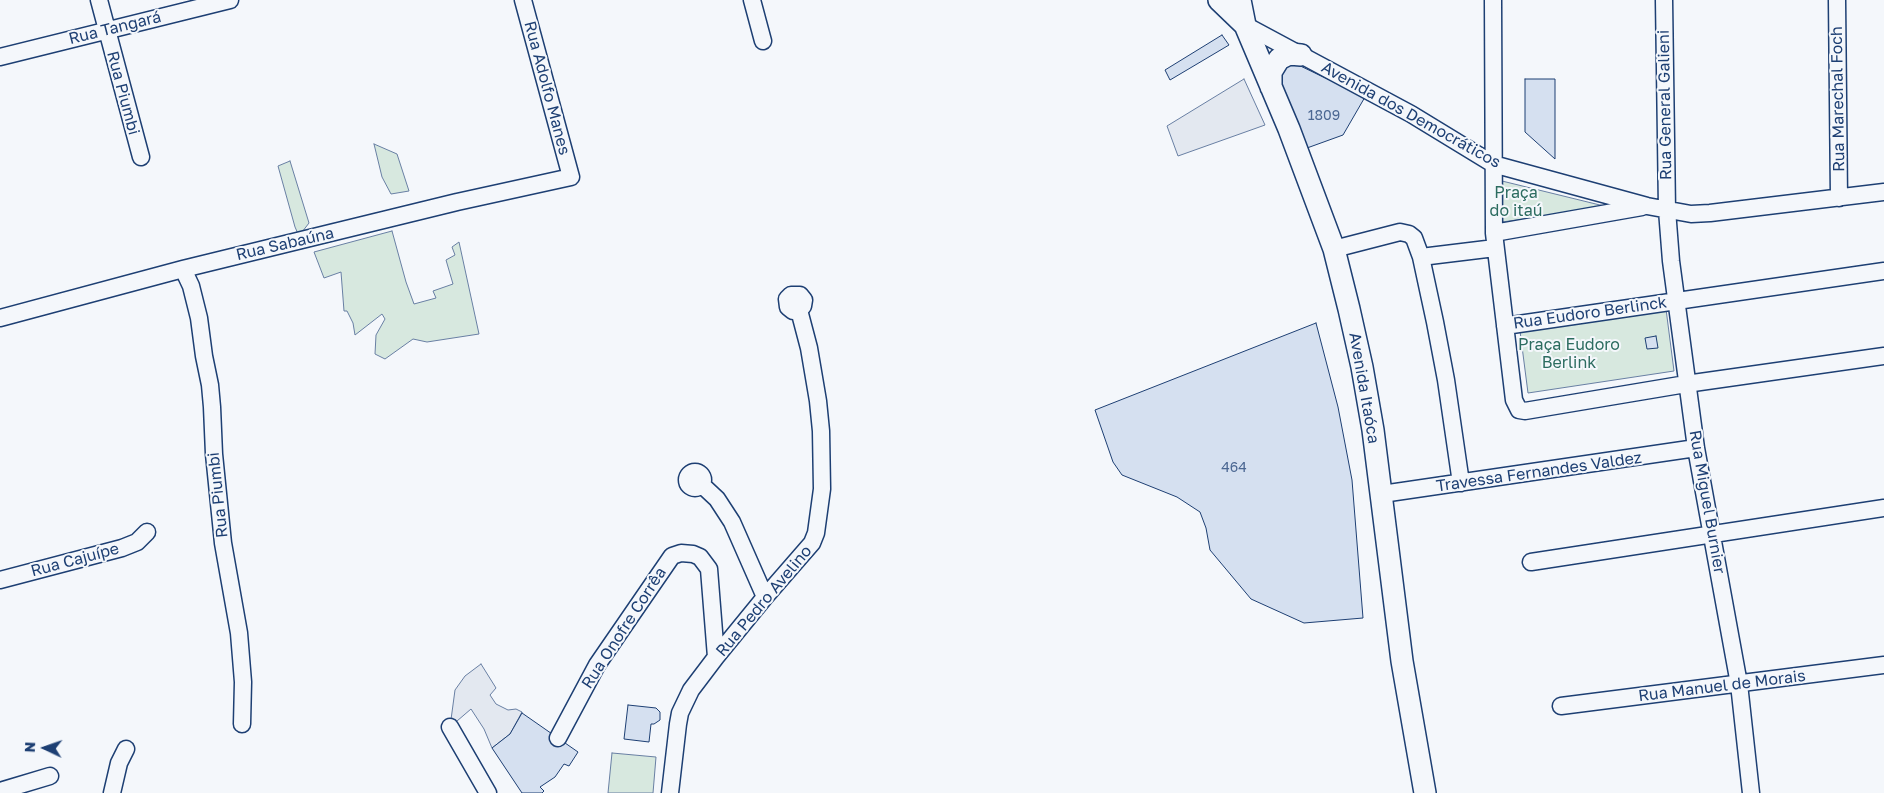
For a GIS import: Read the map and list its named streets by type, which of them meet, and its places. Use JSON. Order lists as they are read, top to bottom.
{
  "streets": {
    "main road": ["Avenida dos Democráticos", "Avenida Itaóca"],
    "street": [
      "Rua Tangará",
      "Rua Adolfo Manes",
      "Rua Piumbi",
      "Rua Marechal Foch",
      "Rua General Galieni",
      "Rua Sabaúna",
      "Rua Eudoro Berlinck",
      "Travessa Fernandes Valdez",
      "Rua Miguel Burnier",
      "Rua Cajuípe",
      "Rua Pedro Avelino",
      "Rua Onofre Corrêa",
      "Rua Manuel de Morais"
    ]
  },
  "crossings": [
    ["Rua Tangará", "Rua Piumbi"],
    ["Rua Adolfo Manes", "Rua Sabaúna"],
    ["Rua Piumbi", "Rua Sabaúna"],
    ["Rua Marechal Foch", "Avenida dos Democráticos"],
    ["Rua General Galieni", "Avenida dos Democráticos"],
    ["Rua General Galieni", "Rua Miguel Burnier"],
    ["Avenida dos Democráticos", "Avenida Itaóca"],
    ["Avenida dos Democráticos", "Rua Miguel Burnier"],
    ["Rua Eudoro Berlinck", "Rua Miguel Burnier"],
    ["Avenida Itaóca", "Travessa Fernandes Valdez"],
    ["Travessa Fernandes Valdez", "Rua Miguel Burnier"],
    ["Rua Miguel Burnier", "Rua Manuel de Morais"],
    ["Rua Pedro Avelino", "Rua Onofre Corrêa"]
  ],
  "parks": ["Praça do itaú", "Praça Eudoro Berlink"],
  "house_numbers": ["1809", "464"],
  "north": "left"
}
